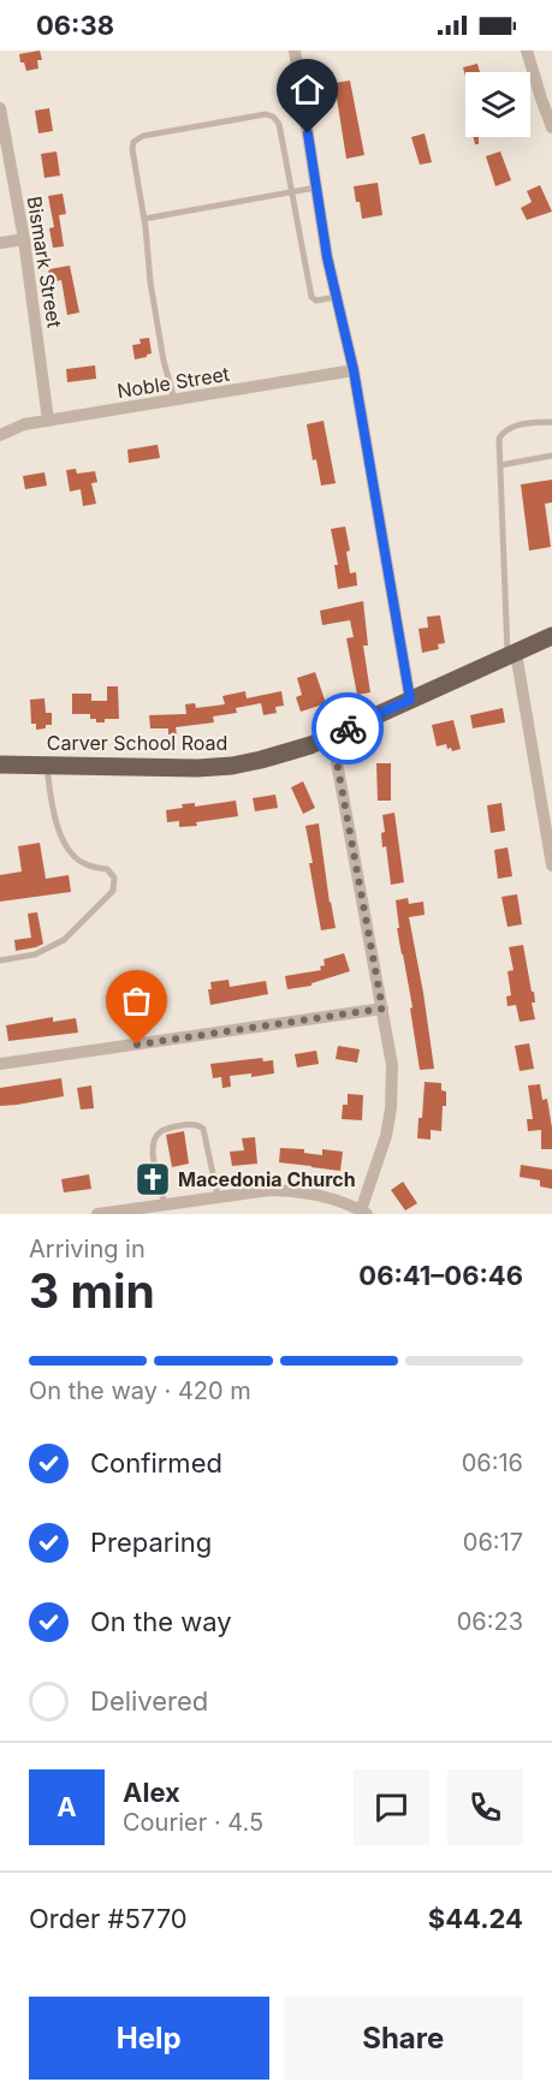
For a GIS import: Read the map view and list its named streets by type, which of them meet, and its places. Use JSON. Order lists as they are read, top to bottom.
{
  "streets": {
    "main road": ["Carver School Road"],
    "street": ["Bismark Street", "Noble Street"]
  },
  "crossings": [
    ["Bismark Street", "Noble Street"]
  ],
  "places": {
    "church": ["Macedonia Church"]
  },
  "page": {
    "status": "06:38",
    "heading": ["3 min", "Arriving in", "06:41–06:46"],
    "panel": [
      "Alex",
      "Courier · 4.5",
      "Order #5770",
      "$44.24"
    ],
    "bar": "On the way · 420 m",
    "list": [
      ["Confirmed", "06:16"],
      ["Preparing", "06:17"],
      ["On the way", "06:23"],
      "Delivered"
    ],
    "round": "A",
    "buttons": ["Help", "Share"]
  }
}
